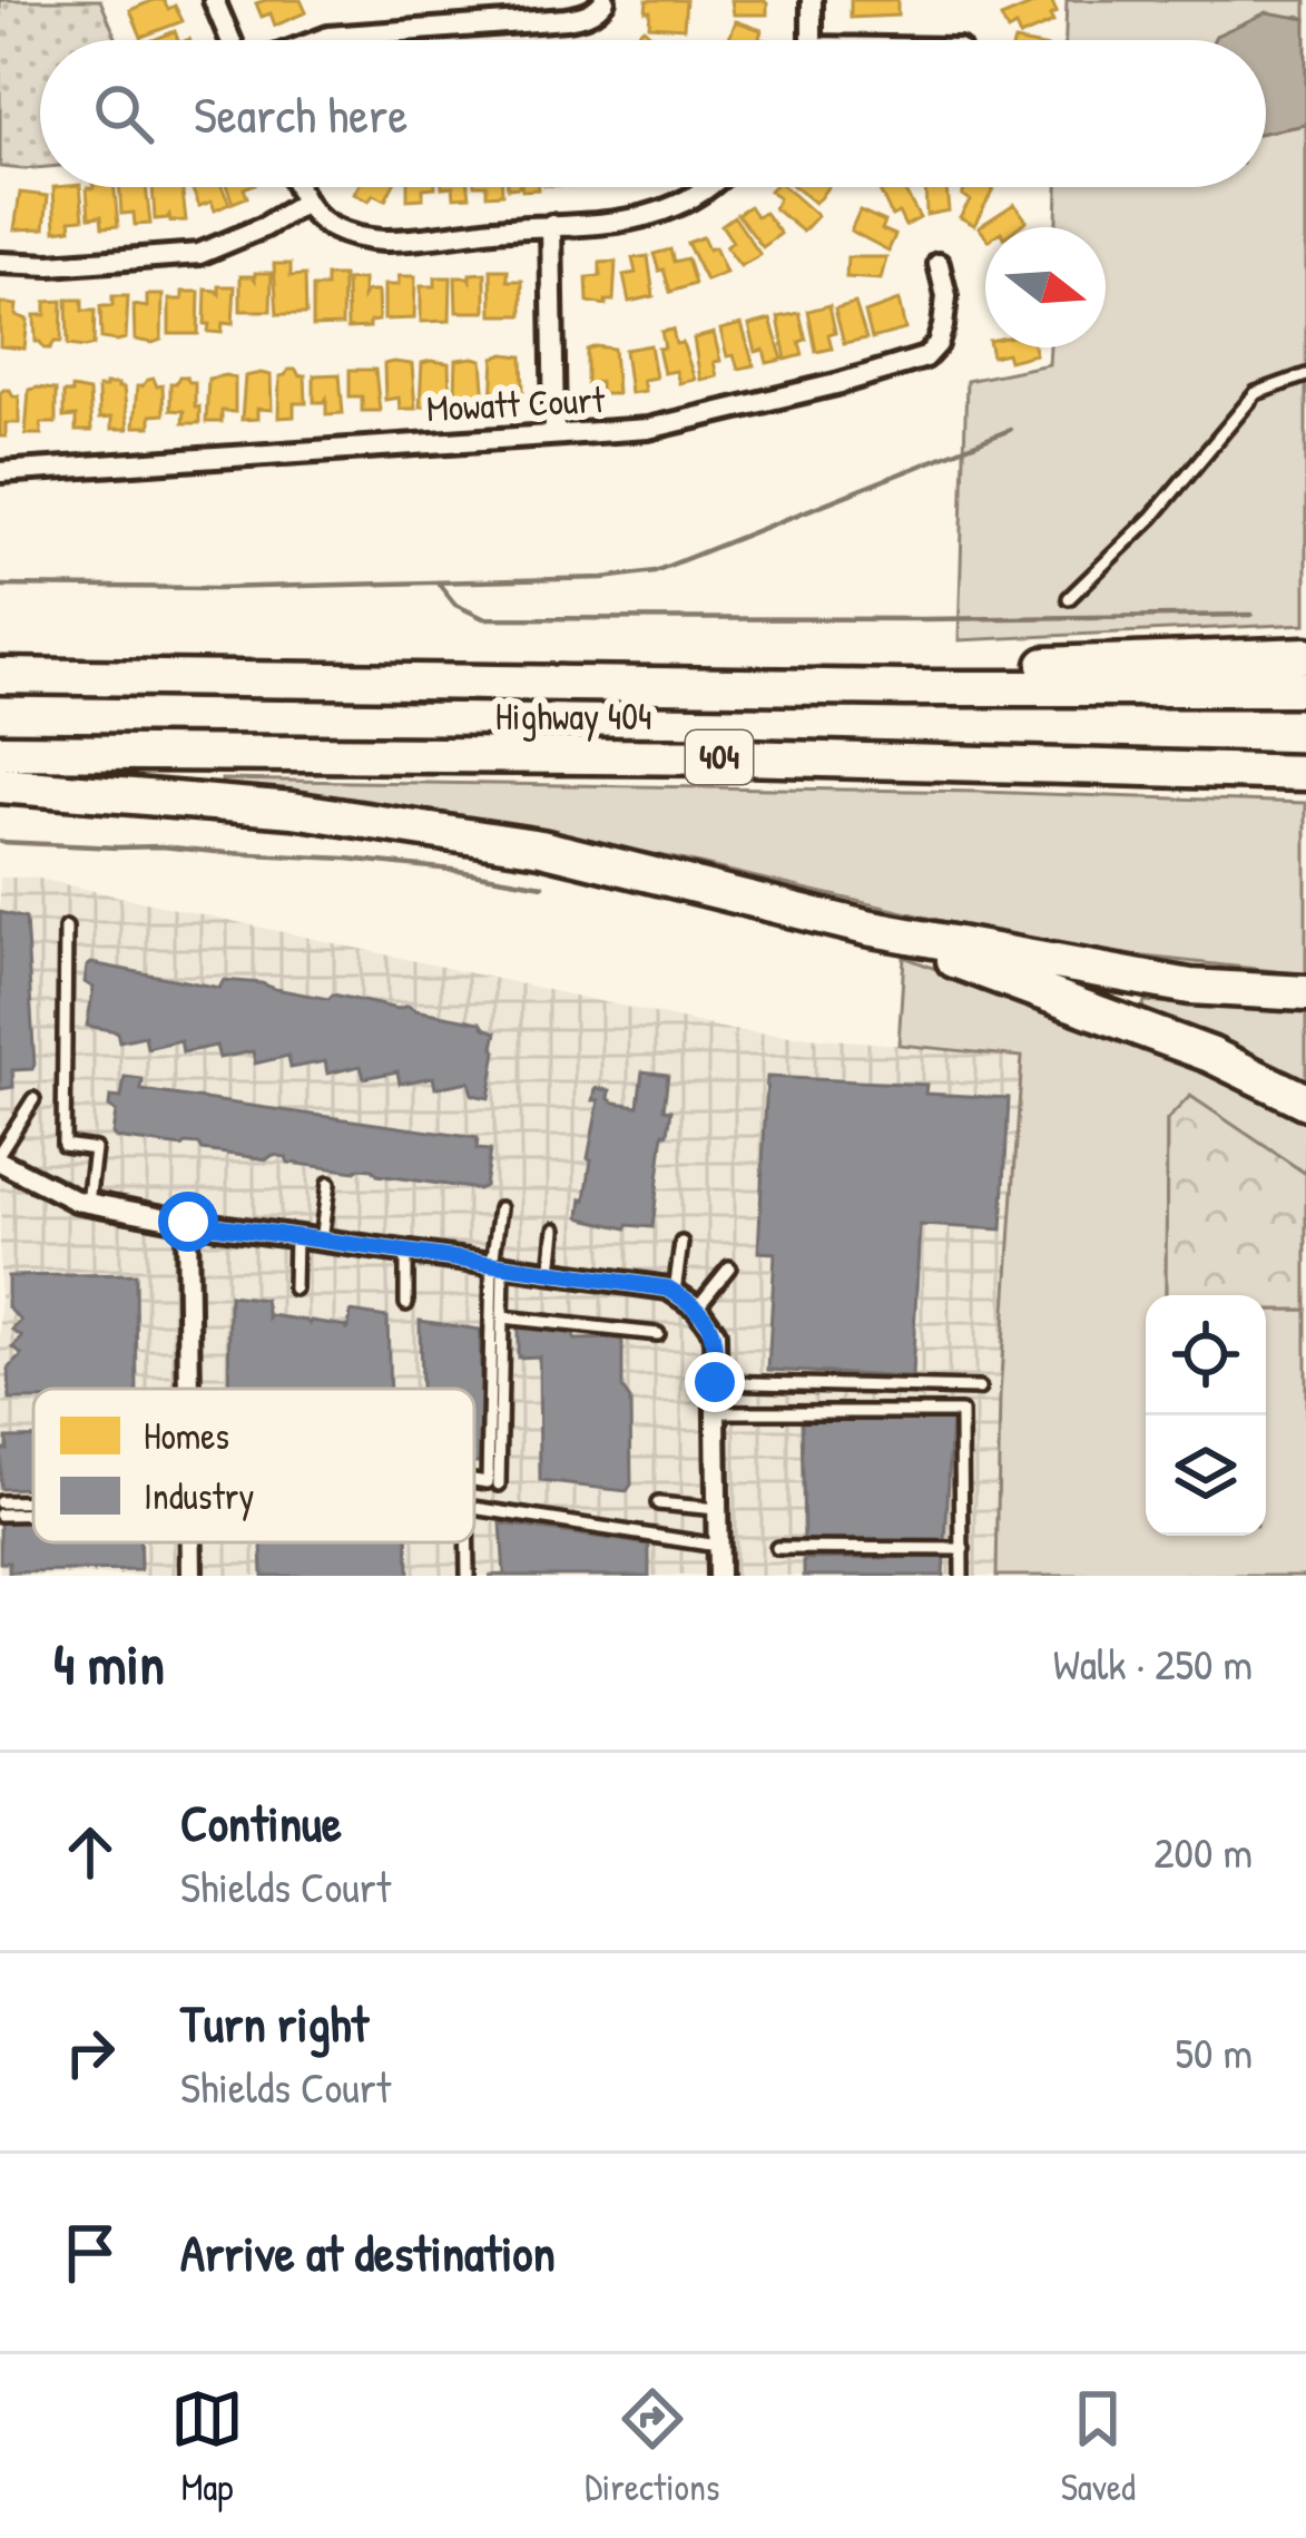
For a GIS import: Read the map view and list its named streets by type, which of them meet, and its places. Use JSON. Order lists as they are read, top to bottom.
{
  "streets": {
    "highway": ["Highway 404", "404"],
    "street": ["Mowatt Court"]
  },
  "legend": ["Homes", "Industry"],
  "north": "right",
  "page": {
    "search": "Search here",
    "heading": ["4 min", "Walk · 250 m"],
    "list": [
      ["Continue", "Shields Court", "200 m"],
      ["Turn right", "Shields Court", "50 m"],
      "Arrive at destination"
    ],
    "nav": ["Map", "Directions", "Saved"]
  }
}
